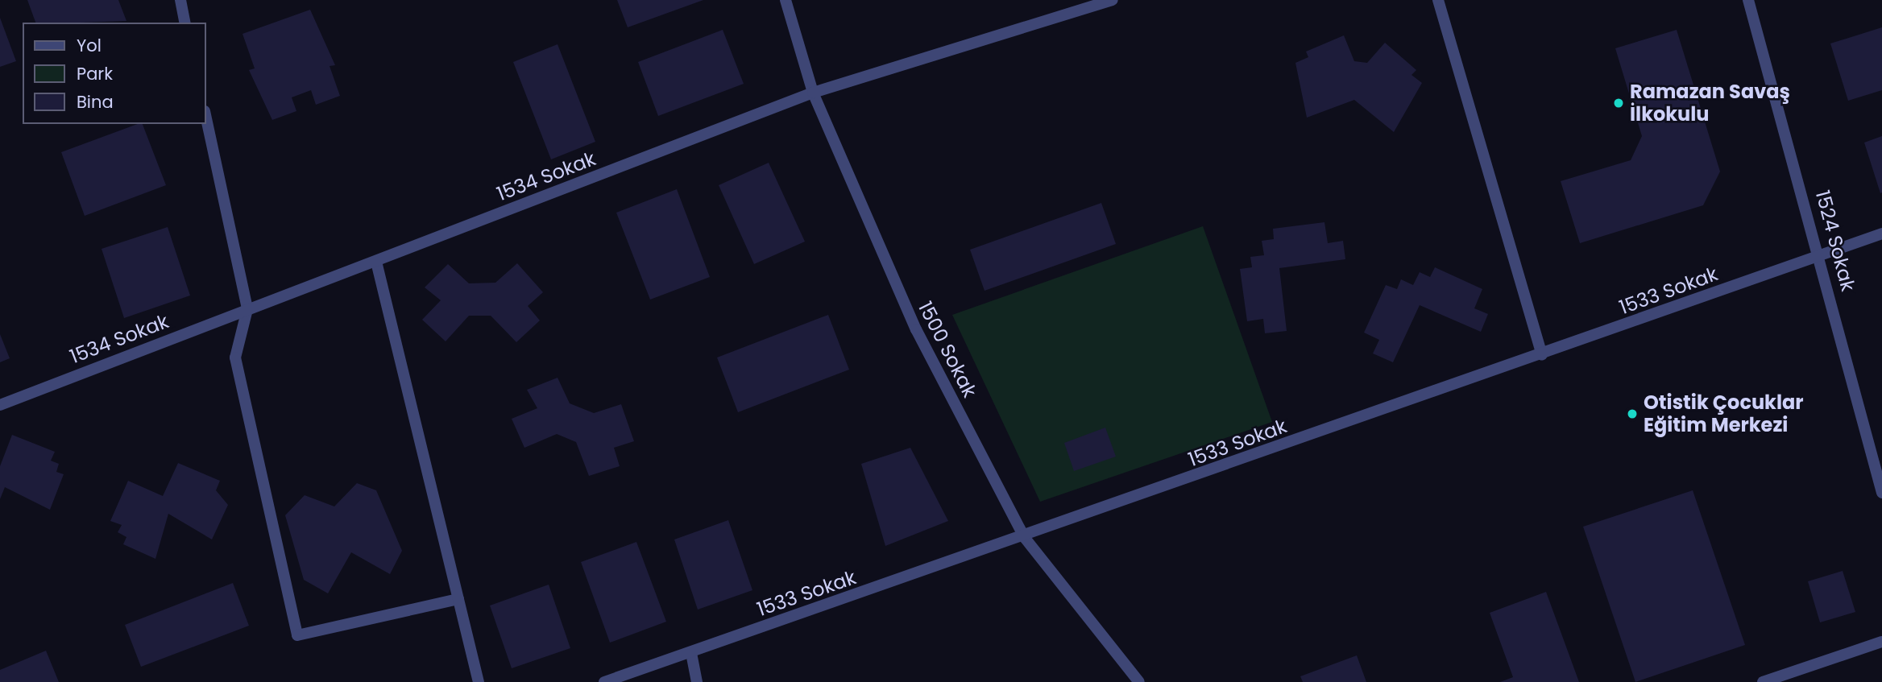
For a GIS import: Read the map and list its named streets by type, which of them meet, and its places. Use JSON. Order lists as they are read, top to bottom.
{
  "streets": {
    "street": [
      "1534 Sokak",
      "1524 Sokak",
      "1533 Sokak",
      "1500 Sokak"
    ]
  },
  "crossings": [
    ["1534 Sokak", "1500 Sokak"],
    ["1524 Sokak", "1533 Sokak"],
    ["1533 Sokak", "1500 Sokak"]
  ],
  "places": ["Ramazan Savaş İlkokulu", "Otistik Çocuklar Eğitim Merkezi"],
  "legend": ["Yol", "Park", "Bina"]
}
